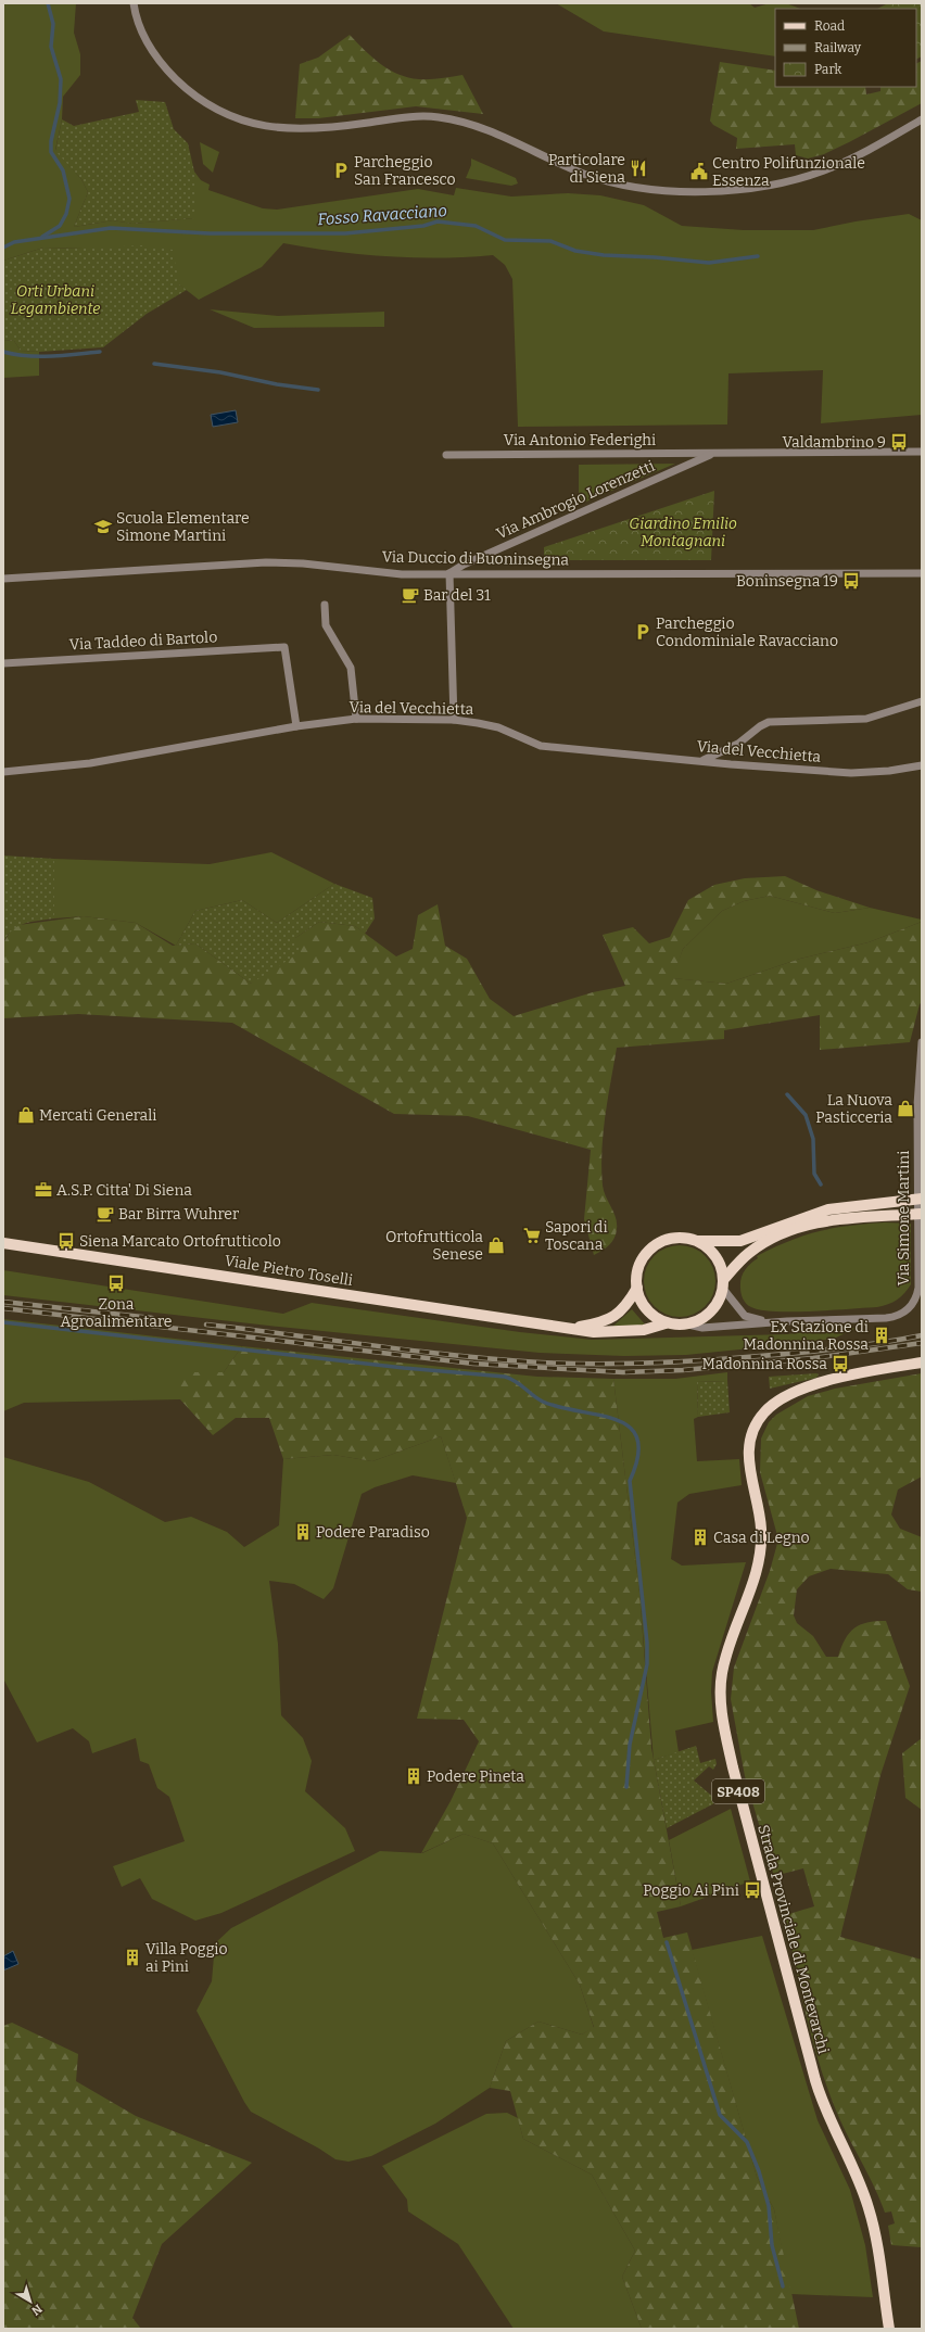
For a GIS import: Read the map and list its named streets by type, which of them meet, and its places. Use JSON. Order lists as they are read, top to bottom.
{
  "streets": {
    "main road": ["Viale Pietro Toselli", "SP408", "Strada Provinciale di Montevarchi"],
    "street": [
      "Via Antonio Federighi",
      "Via Ambrogio Lorenzetti",
      "Via Duccio di Buoninsegna",
      "Via Taddeo di Bartolo",
      "Via del Vecchietta",
      "Via Simone Martini"
    ]
  },
  "crossings": [
    ["Via Antonio Federighi", "Via Ambrogio Lorenzetti"],
    ["Via Ambrogio Lorenzetti", "Via Duccio di Buoninsegna"],
    ["Via Taddeo di Bartolo", "Via del Vecchietta"],
    ["Via Simone Martini", "Viale Pietro Toselli"]
  ],
  "water": ["Fosso Ravacciano"],
  "parks": ["Orti Urbani Legambiente", "Giardino Emilio Montagnani"],
  "places": {
    "restaurant": ["Particolare di Siena"],
    "parking": ["Parcheggio San Francesco", "Parcheggio Condominiale Ravacciano"],
    "public building": ["Centro Polifunzionale Essenza"],
    "bus stop": [
      "Valdambrino 9",
      "Boninsegna 19",
      "Siena Marcato Ortofrutticolo",
      "Zona Agroalimentare",
      "Madonnina Rossa",
      "Poggio Ai Pini"
    ],
    "school or university": ["Scuola Elementare Simone Martini"],
    "cafe": ["Bar del 31", "Bar Birra Wuhrer"],
    "shop": ["La Nuova Pasticceria", "Mercati Generali", "Ortofrutticola Senese"],
    "office": ["A.S.P. Citta' Di Siena"],
    "supermarket": ["Sapori di Toscana"],
    "building": [
      "Ex Stazione di Madonnina Rossa",
      "Podere Paradiso",
      "Casa di Legno",
      "Podere Pineta",
      "Villa Poggio ai Pini"
    ]
  },
  "legend": ["Road", "Railway", "Park"],
  "north": "bottom right"
}
